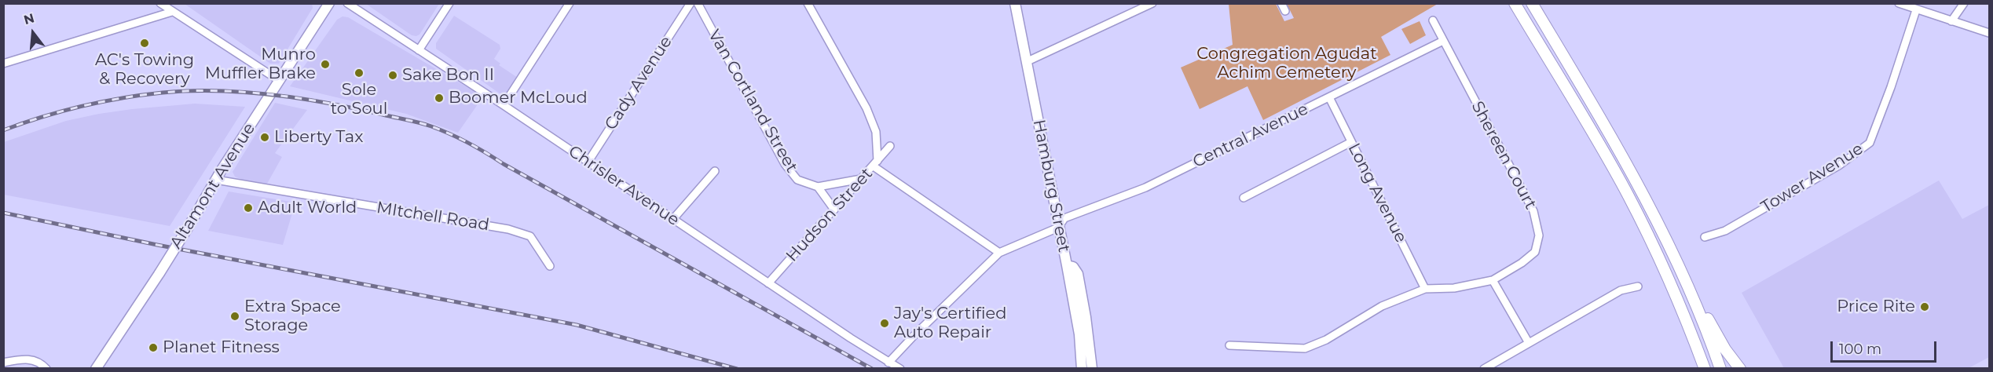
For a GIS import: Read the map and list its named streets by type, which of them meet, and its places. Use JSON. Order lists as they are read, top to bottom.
{
  "streets": {
    "main road": ["Altamont Avenue", "Hamburg Street"],
    "street": [
      "Cady Avenue",
      "Van Cortland Street",
      "Central Avenue",
      "Shereen Court",
      "Tower Avenue",
      "Chrisler Avenue",
      "Long Avenue",
      "Hudson Street",
      "MItchell Road"
    ]
  },
  "crossings": [
    ["Cady Avenue", "Chrisler Avenue"],
    ["Central Avenue", "Shereen Court"],
    ["Central Avenue", "Hamburg Street"],
    ["Central Avenue", "Long Avenue"],
    ["Shereen Court", "Long Avenue"],
    ["Altamont Avenue", "MItchell Road"],
    ["Chrisler Avenue", "Hudson Street"]
  ],
  "parks": ["Congregation Agudat Achim Cemetery"],
  "places": [
    "AC's Towing & Recovery",
    "Munro Muffler Brake",
    "Sole to Soul",
    "Sake Bon II",
    "Boomer McLoud",
    "Liberty Tax",
    "Adult World",
    "Price Rite",
    "Extra Space Storage",
    "Jay's Certified Auto Repair",
    "Planet Fitness"
  ],
  "scale_bar": "100 m",
  "north": "top"
}
